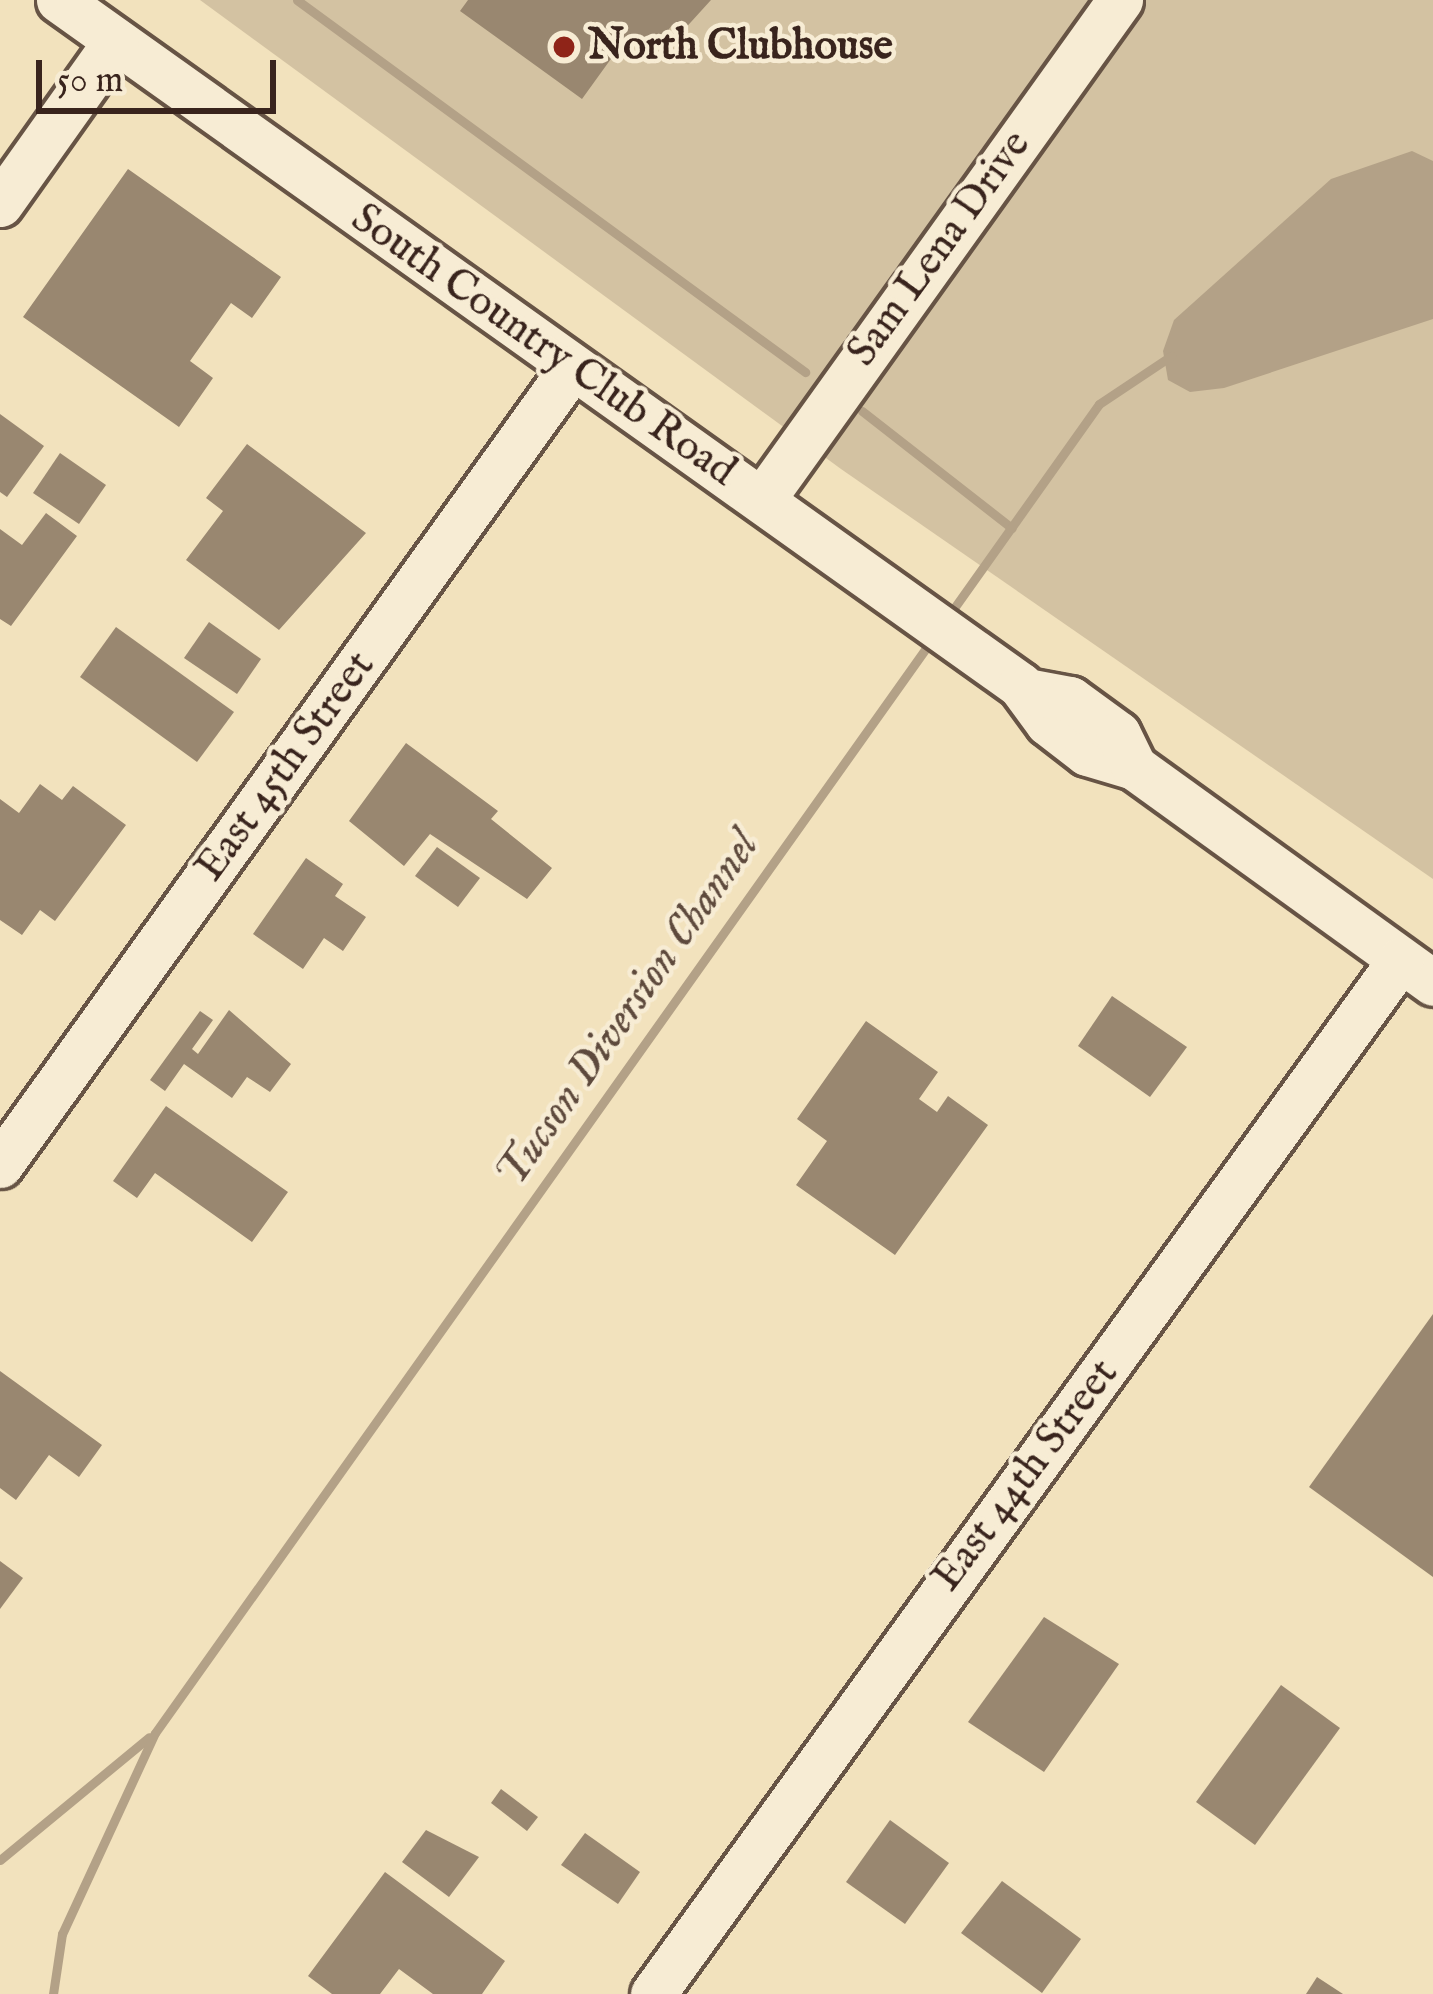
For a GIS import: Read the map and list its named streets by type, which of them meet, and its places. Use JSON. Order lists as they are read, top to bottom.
{
  "streets": {
    "street": [
      "Sam Lena Drive",
      "South Country Club Road",
      "East 45th Street",
      "East 44th Street"
    ]
  },
  "crossings": [
    ["Sam Lena Drive", "South Country Club Road"],
    ["South Country Club Road", "East 45th Street"],
    ["South Country Club Road", "East 44th Street"]
  ],
  "water": ["Tucson Diversion Channel"],
  "places": ["North Clubhouse"],
  "scale_bar": "50 m"
}
